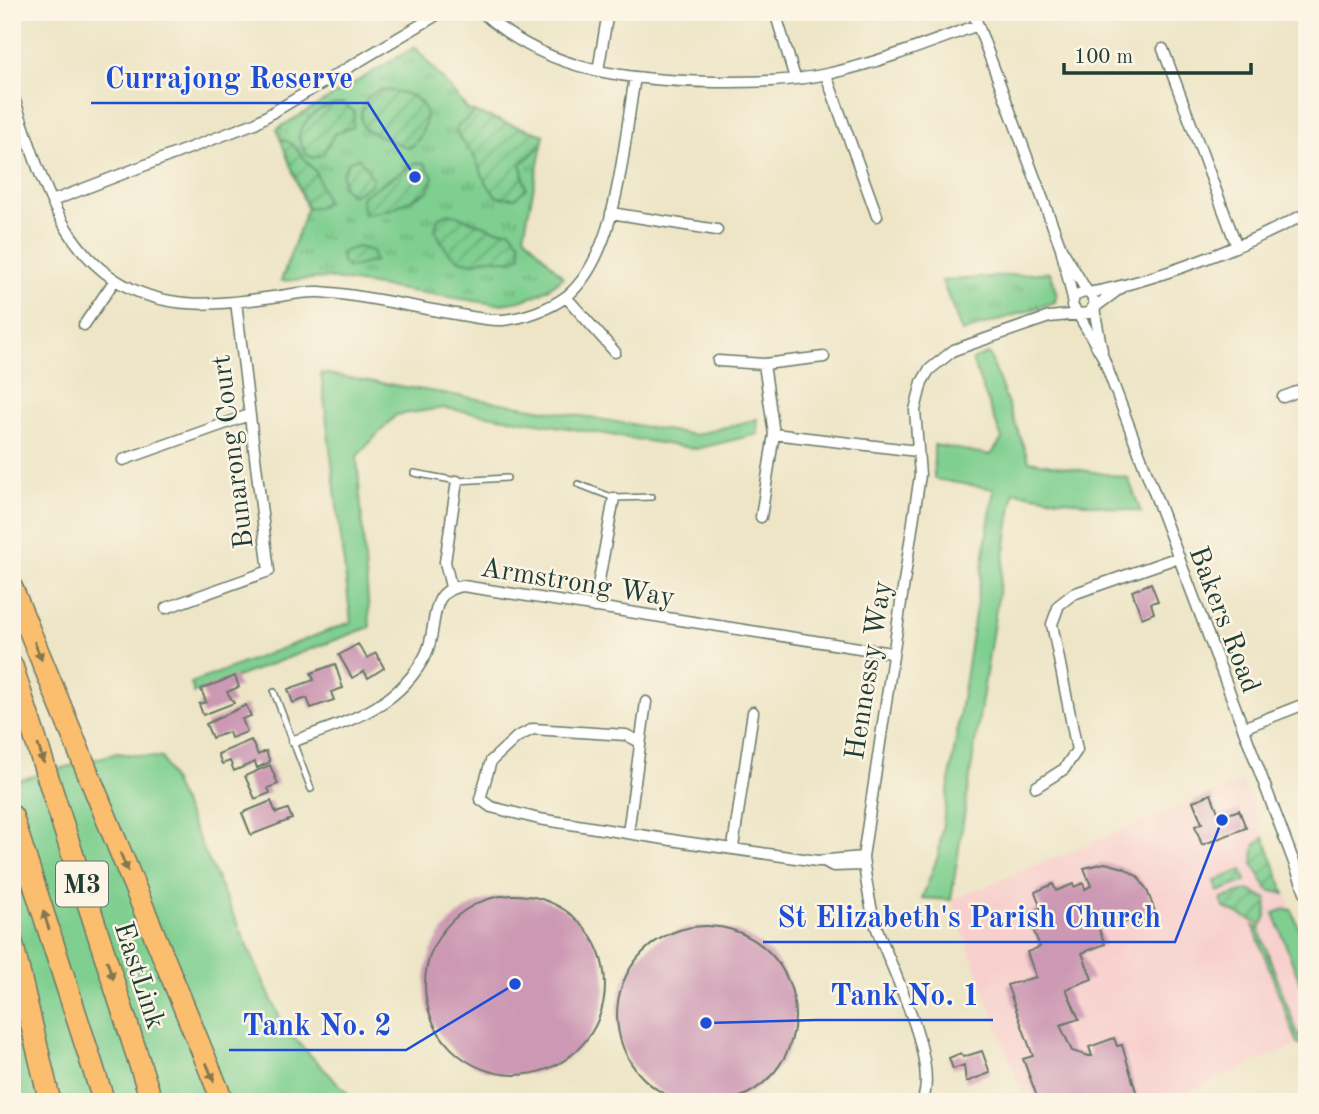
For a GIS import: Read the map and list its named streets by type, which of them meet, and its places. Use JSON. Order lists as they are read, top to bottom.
{
  "streets": {
    "highway": ["M3", "EastLink"],
    "street": [
      "Bunarong Court",
      "Armstrong Way",
      "Bakers Road",
      "Hennessy Way"
    ]
  },
  "crossings": [
    ["Armstrong Way", "Hennessy Way"],
    ["Bakers Road", "Hennessy Way"]
  ],
  "places": [
    "Currajong Reserve",
    "St Elizabeth's Parish Church",
    "Tank No. 2",
    "Tank No. 1"
  ],
  "scale_bar": "100 m"
}
